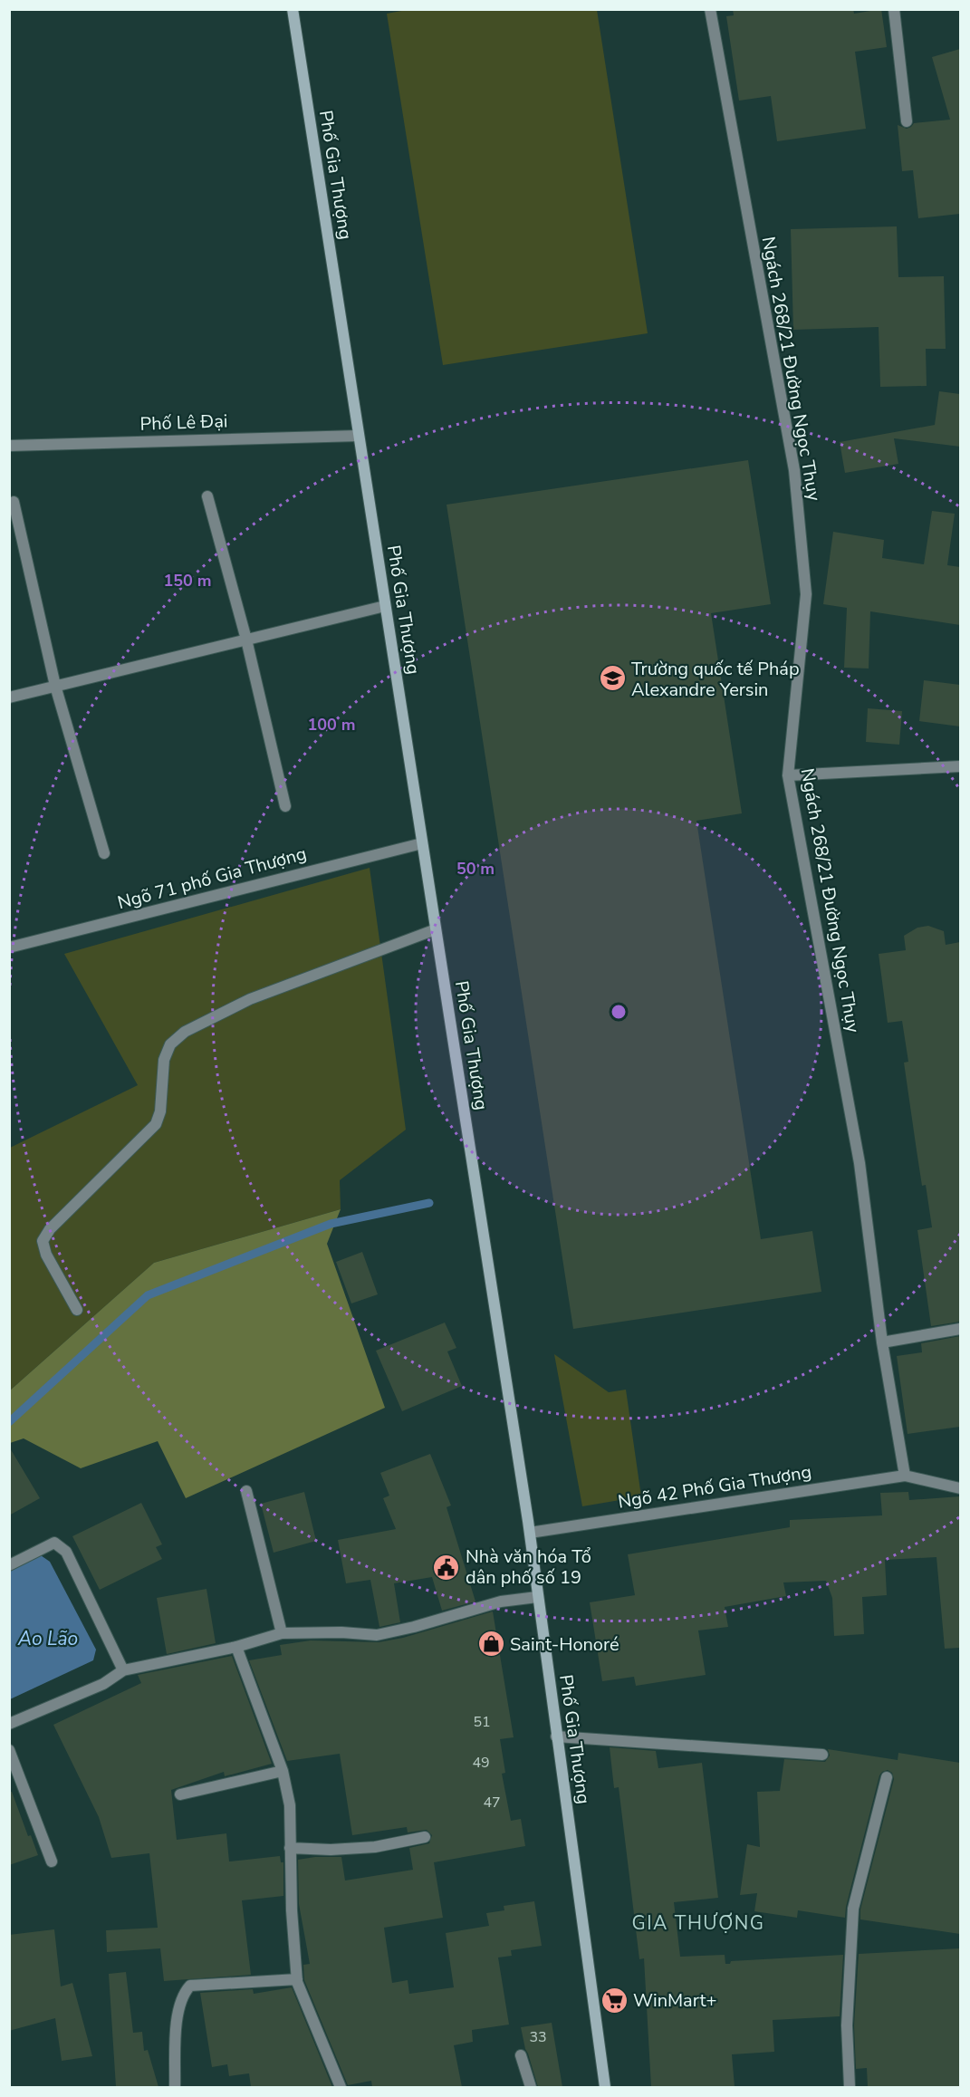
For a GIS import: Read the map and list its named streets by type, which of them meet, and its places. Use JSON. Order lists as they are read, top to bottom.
{
  "streets": {
    "street": [
      "Phố Gia Thượng",
      "Ngách 268/21 Đường Ngọc Thụy",
      "Phố Lê Đại",
      "Ngõ 71 phố Gia Thượng",
      "Ngõ 42 Phố Gia Thượng"
    ]
  },
  "crossings": [
    ["Phố Gia Thượng", "Phố Lê Đại"],
    ["Phố Gia Thượng", "Ngõ 71 phố Gia Thượng"],
    ["Phố Gia Thượng", "Ngõ 42 Phố Gia Thượng"],
    ["Ngách 268/21 Đường Ngọc Thụy", "Ngõ 42 Phố Gia Thượng"]
  ],
  "districts": ["GIA THƯỢNG"],
  "water": ["Ao Lão"],
  "places": {
    "school or university": ["Trường quốc tế Pháp Alexandre Yersin"],
    "public building": ["Nhà văn hóa Tổ dân phố số 19"],
    "shop": ["Saint-Honoré"],
    "supermarket": ["WinMart+"]
  },
  "house_numbers": [
    "51",
    "49",
    "47",
    "33"
  ],
  "rings": ["150 m", "100 m", "50 m"]
}
